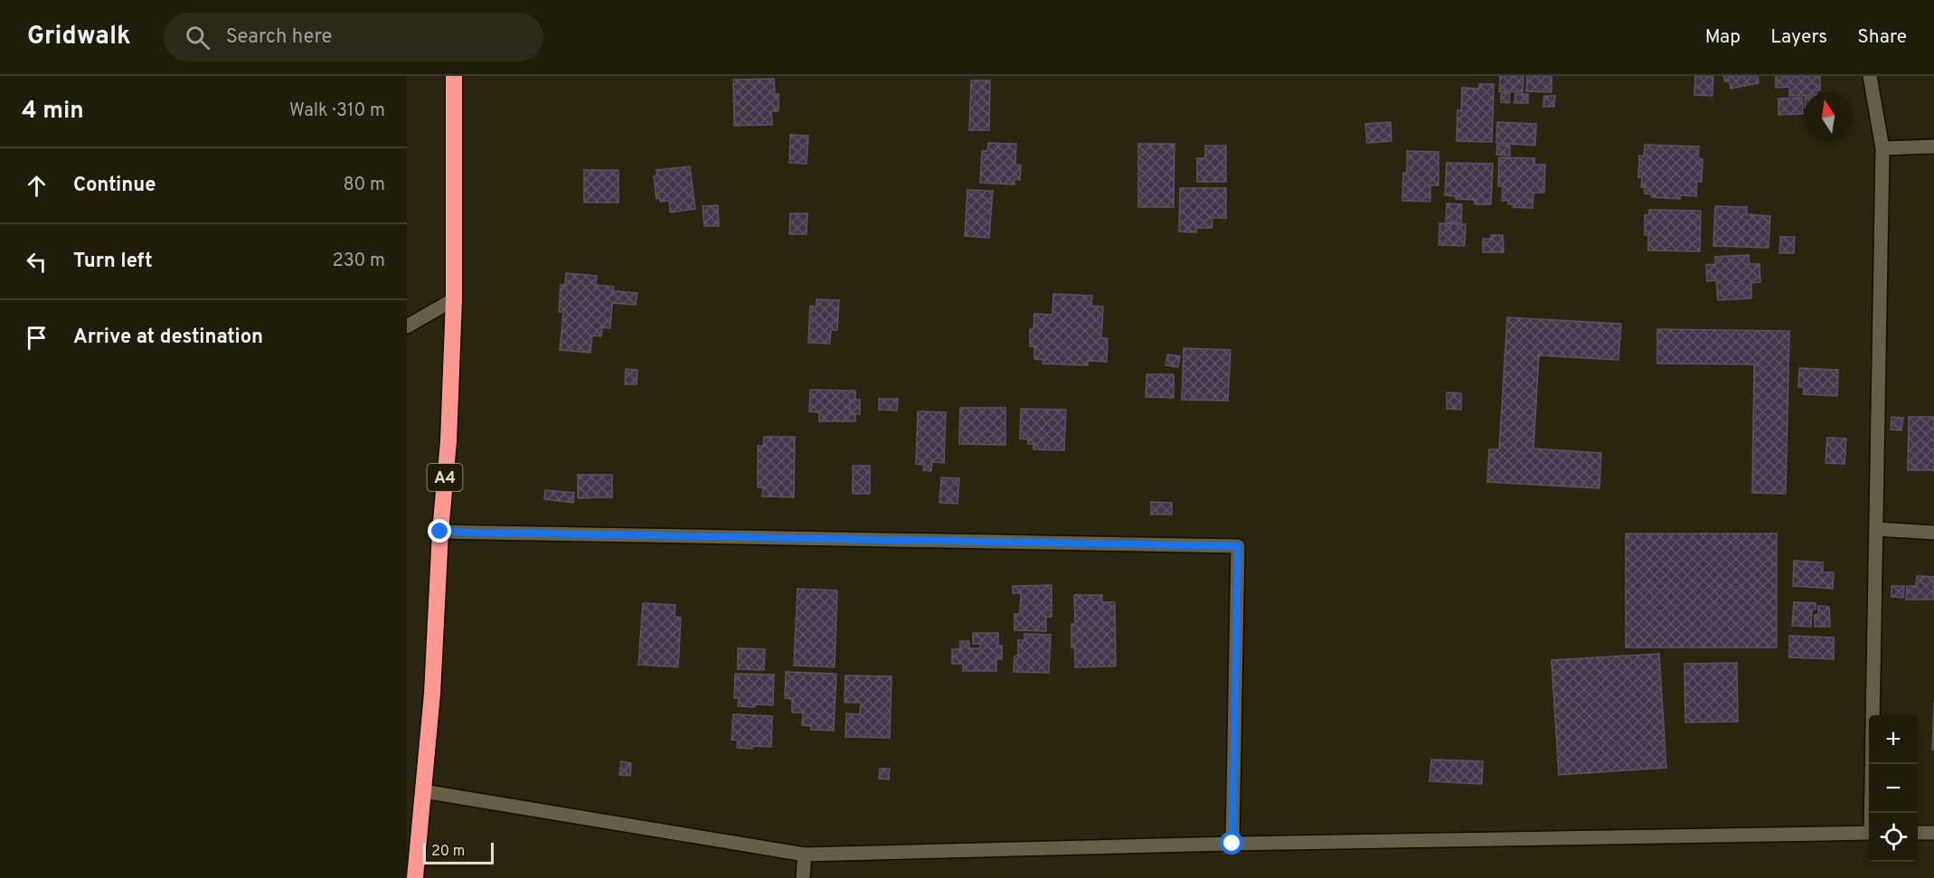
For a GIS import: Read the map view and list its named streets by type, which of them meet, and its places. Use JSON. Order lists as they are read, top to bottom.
{
  "streets": {
    "highway": ["A4"]
  },
  "scale_bar": "20 m",
  "north": "top",
  "page": {
    "header": "Gridwalk",
    "search": "Search here",
    "nav": ["Map", "Layers", "Share"],
    "heading": ["4 min", "Walk · 310 m"],
    "list": [
      ["Continue", "80 m"],
      ["Turn left", "230 m"],
      "Arrive at destination"
    ],
    "map_buttons": ["+", "−"],
    "scale": "20 m"
  }
}
